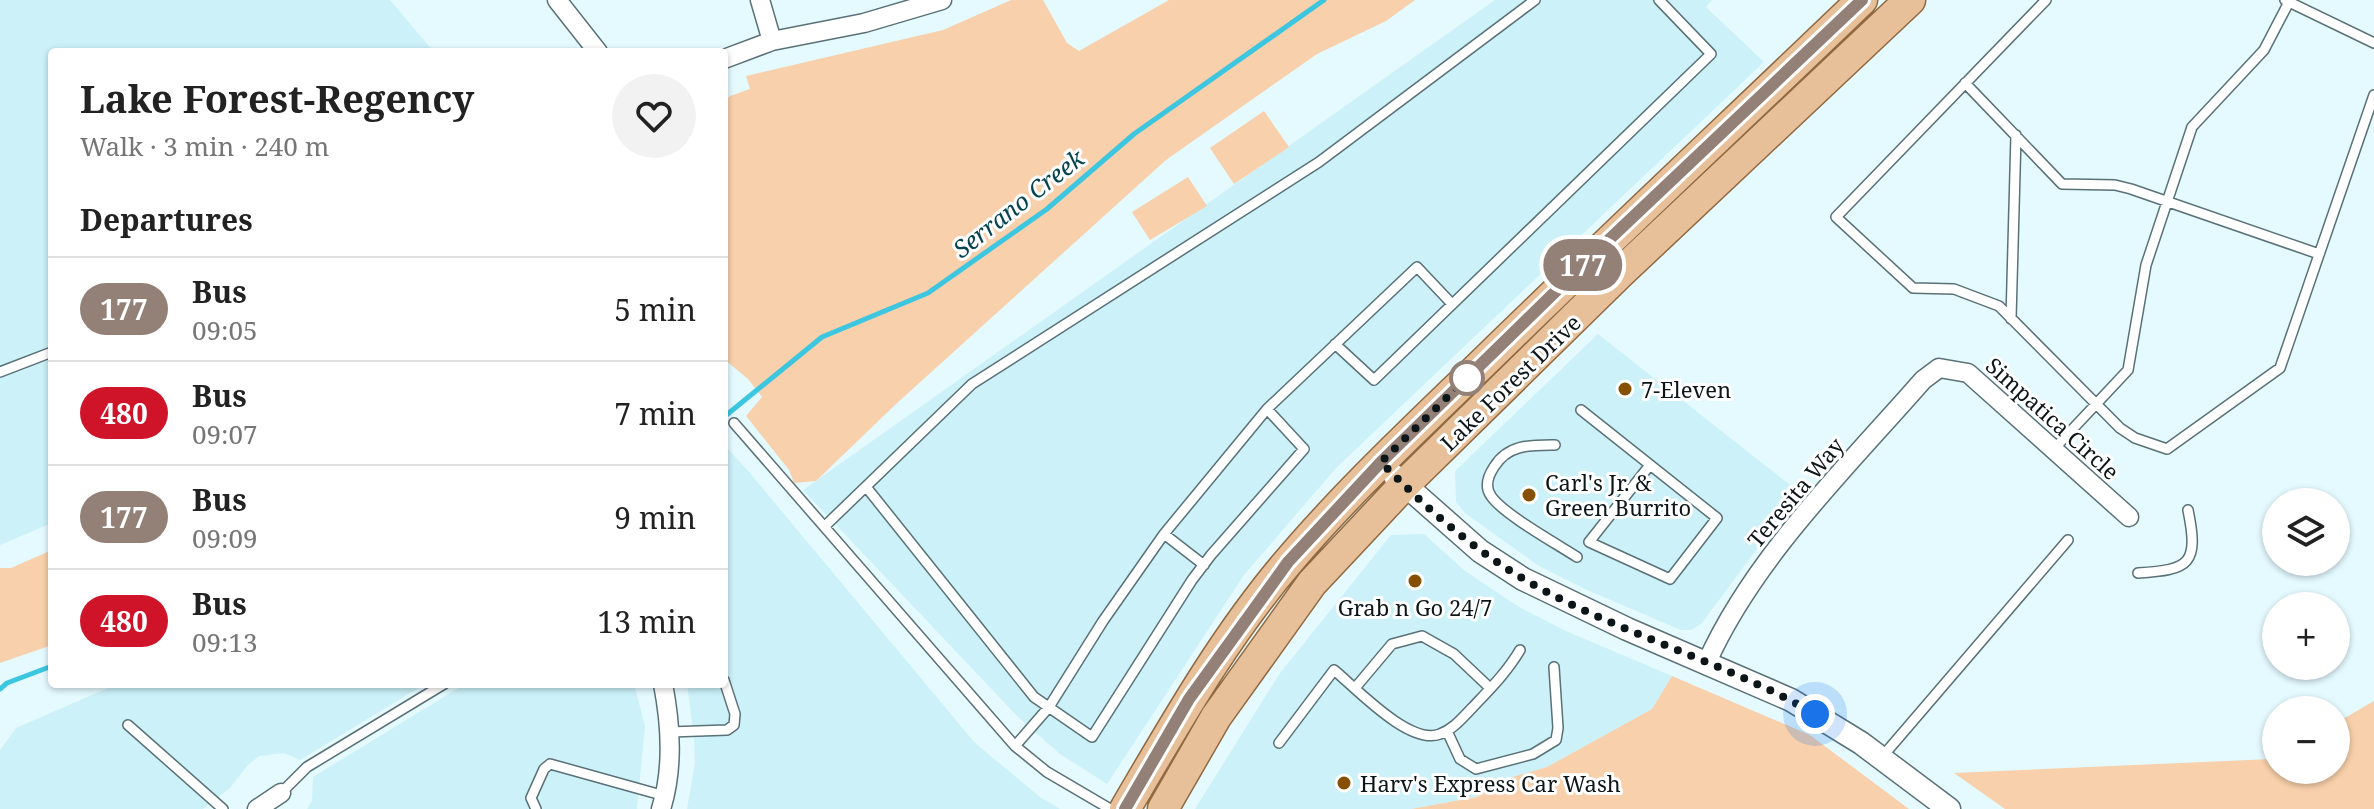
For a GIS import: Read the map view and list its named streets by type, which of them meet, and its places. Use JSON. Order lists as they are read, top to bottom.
{
  "streets": {
    "main road": ["Lake Forest Drive"],
    "street": ["Simpatica Circle", "Teresita Way"]
  },
  "crossings": [
    ["Simpatica Circle", "Teresita Way"]
  ],
  "water": ["Serrano Creek"],
  "places": [
    "7-Eleven",
    "Carl's Jr. & Green Burrito",
    "Grab n Go 24/7",
    "Harv's Express Car Wash"
  ],
  "lines": ["bus line 177"],
  "page": {
    "on_map": "177",
    "heading": [
      ["Lake Forest-Regency", "Walk · 3 min · 240 m"],
      "Departures"
    ],
    "list": [
      {
        "mark": "177",
        "name": "Bus",
        "note": "09:05",
        "value": "5 min"
      },
      {
        "mark": "480",
        "name": "Bus",
        "note": "09:07",
        "value": "7 min"
      },
      {
        "mark": "177",
        "name": "Bus",
        "note": "09:09",
        "value": "9 min"
      },
      {
        "mark": "480",
        "name": "Bus",
        "note": "09:13",
        "value": "13 min"
      }
    ],
    "map_buttons": ["+", "−"]
  }
}
